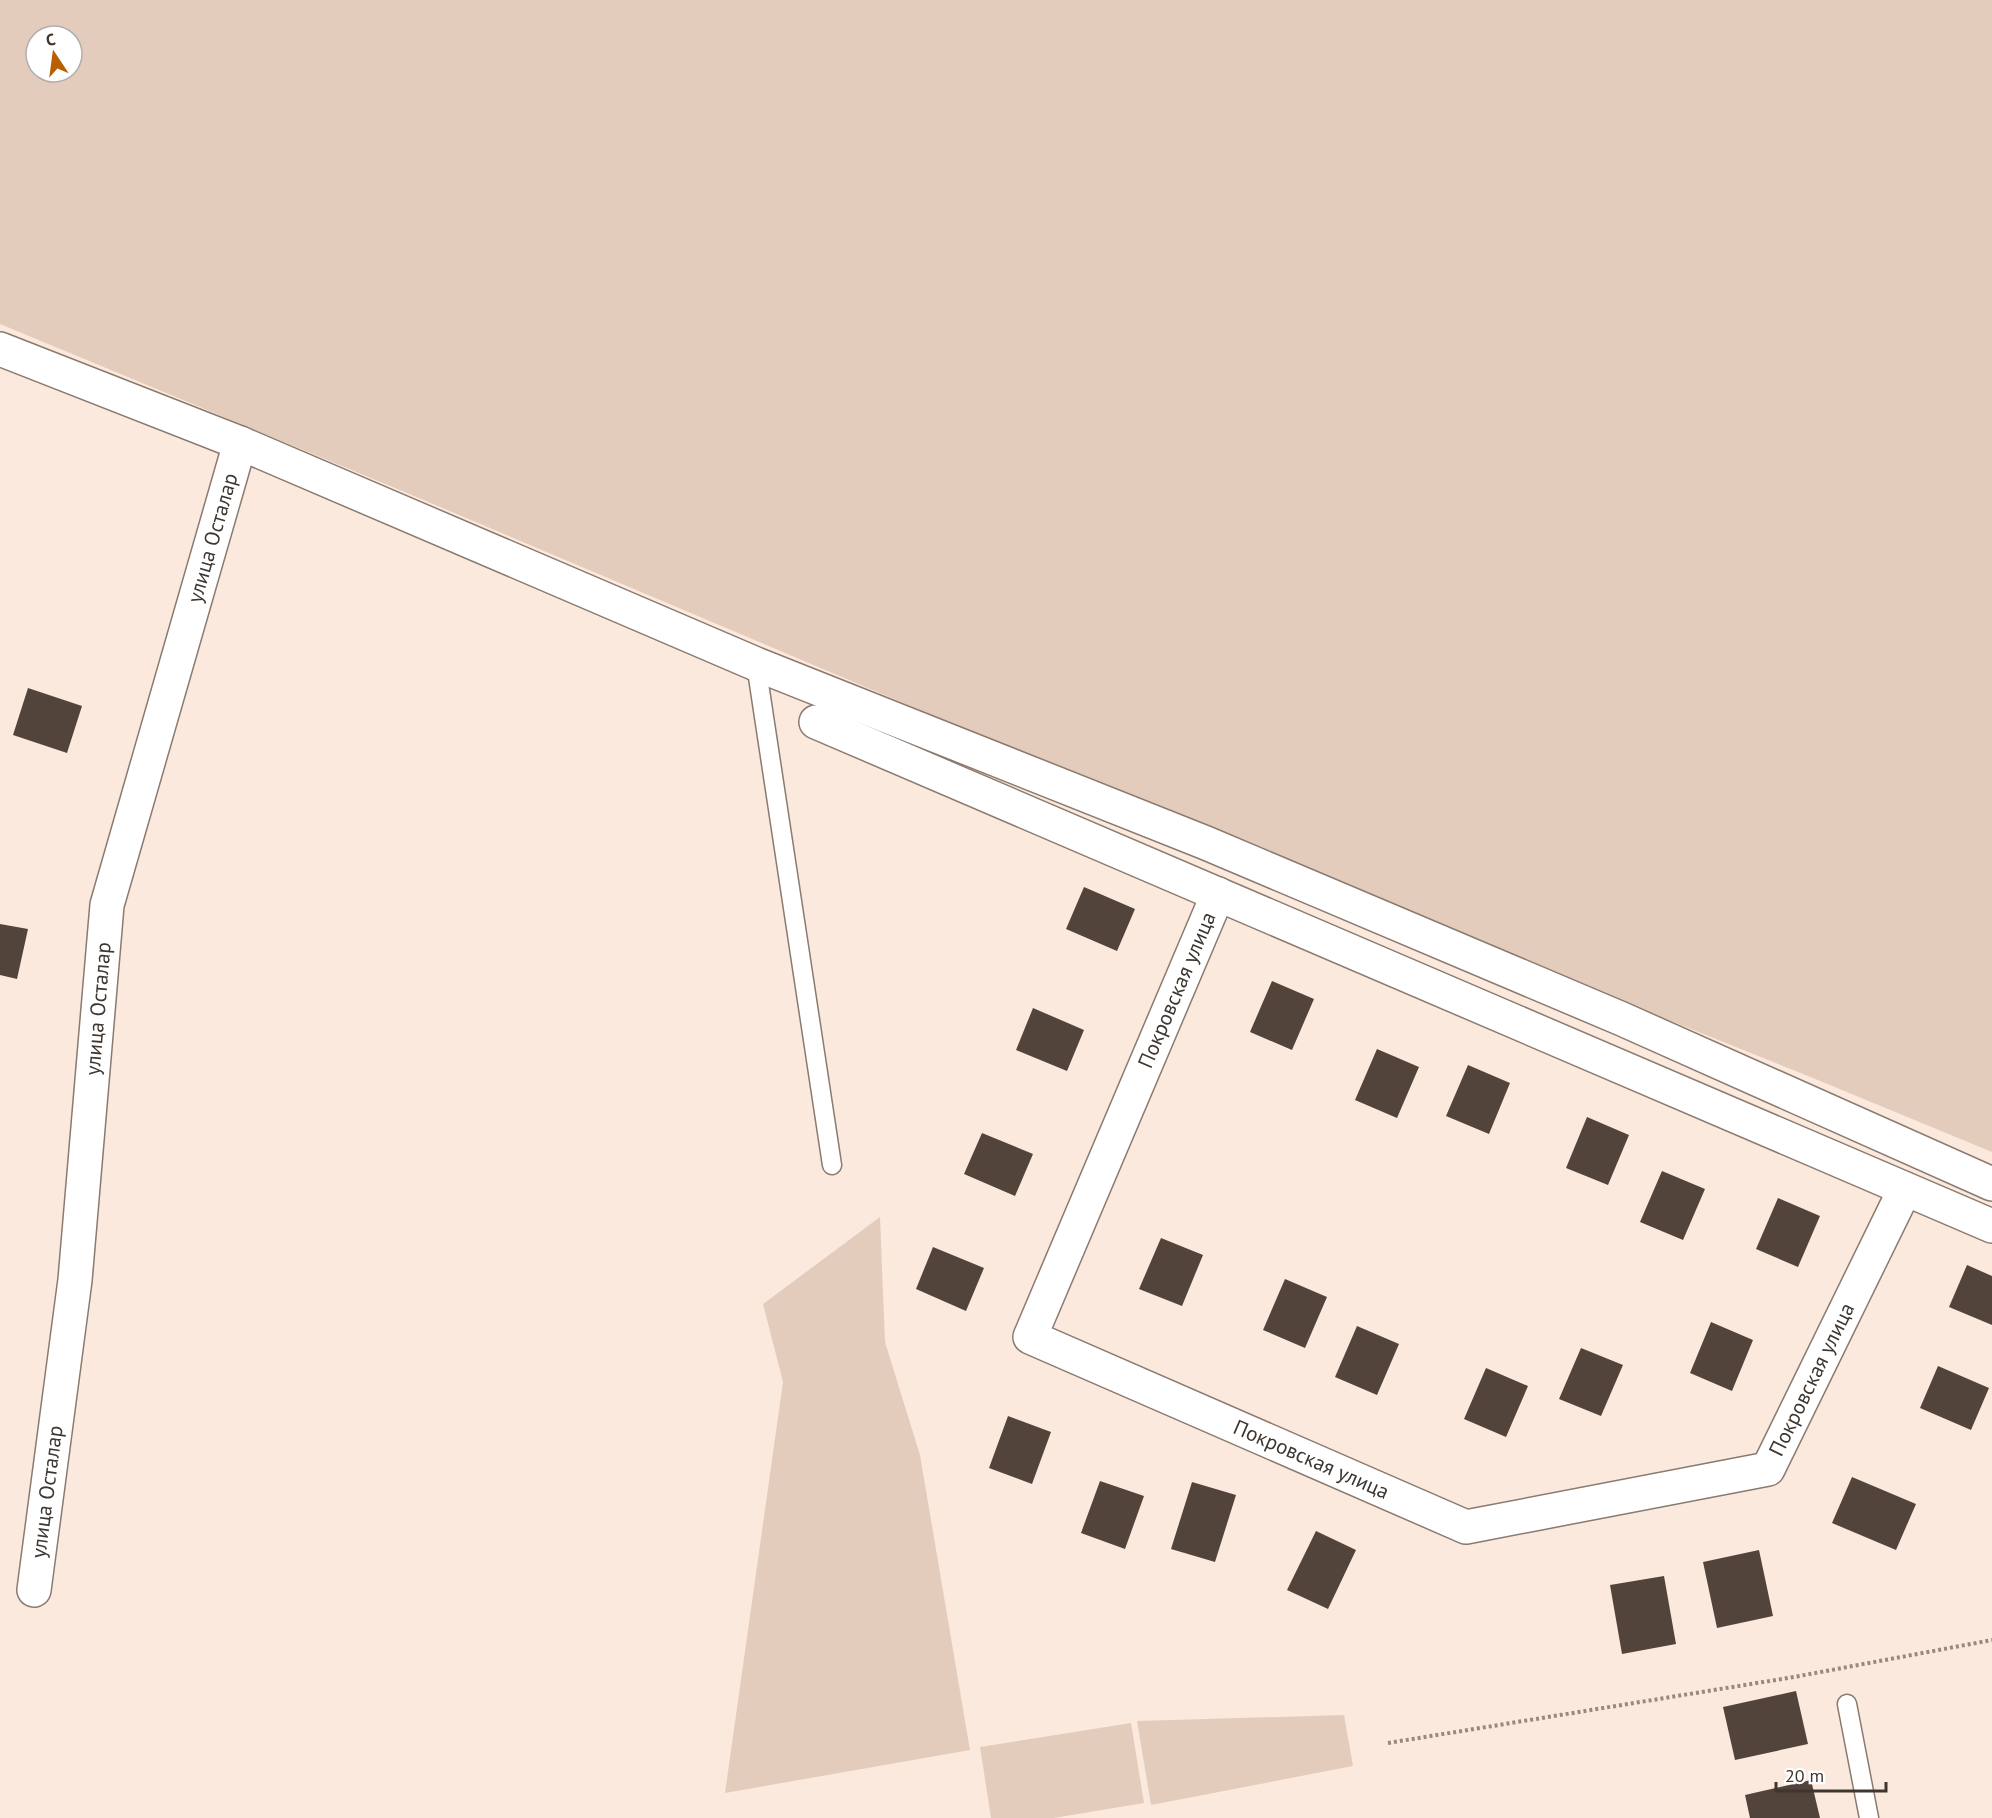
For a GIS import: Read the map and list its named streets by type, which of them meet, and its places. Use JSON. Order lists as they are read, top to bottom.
{
  "streets": {
    "street": ["улица Осталар", "Покровская улица"]
  },
  "scale_bar": "20 m",
  "north": "top"
}
